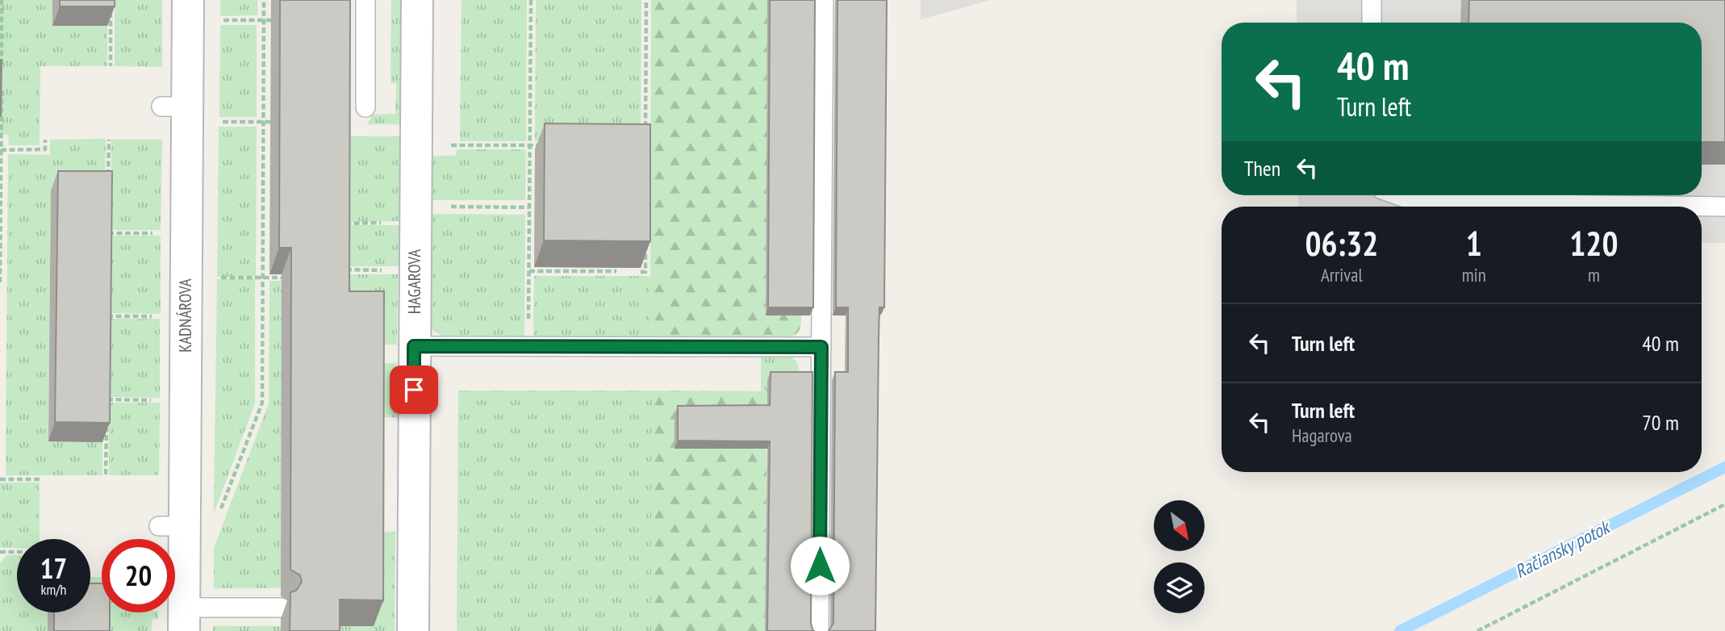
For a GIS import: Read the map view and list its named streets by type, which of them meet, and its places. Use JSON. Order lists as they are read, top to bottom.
{
  "streets": {
    "street": ["HAGAROVA", "KADNÁROVA"]
  },
  "water": ["Račiansky potok"],
  "north": "bottom right",
  "page": {
    "turn": ["40 m", "Turn left"],
    "then": "Then",
    "eta": [
      "06:32",
      "Arrival",
      "1",
      "min",
      "120",
      "m"
    ],
    "list": [
      {
        "name": "Turn left",
        "value": "40 m"
      },
      {
        "name": "Turn left",
        "note": "Hagarova",
        "value": "70 m"
      }
    ],
    "speed": "17 km/h",
    "limit": "20"
  }
}
